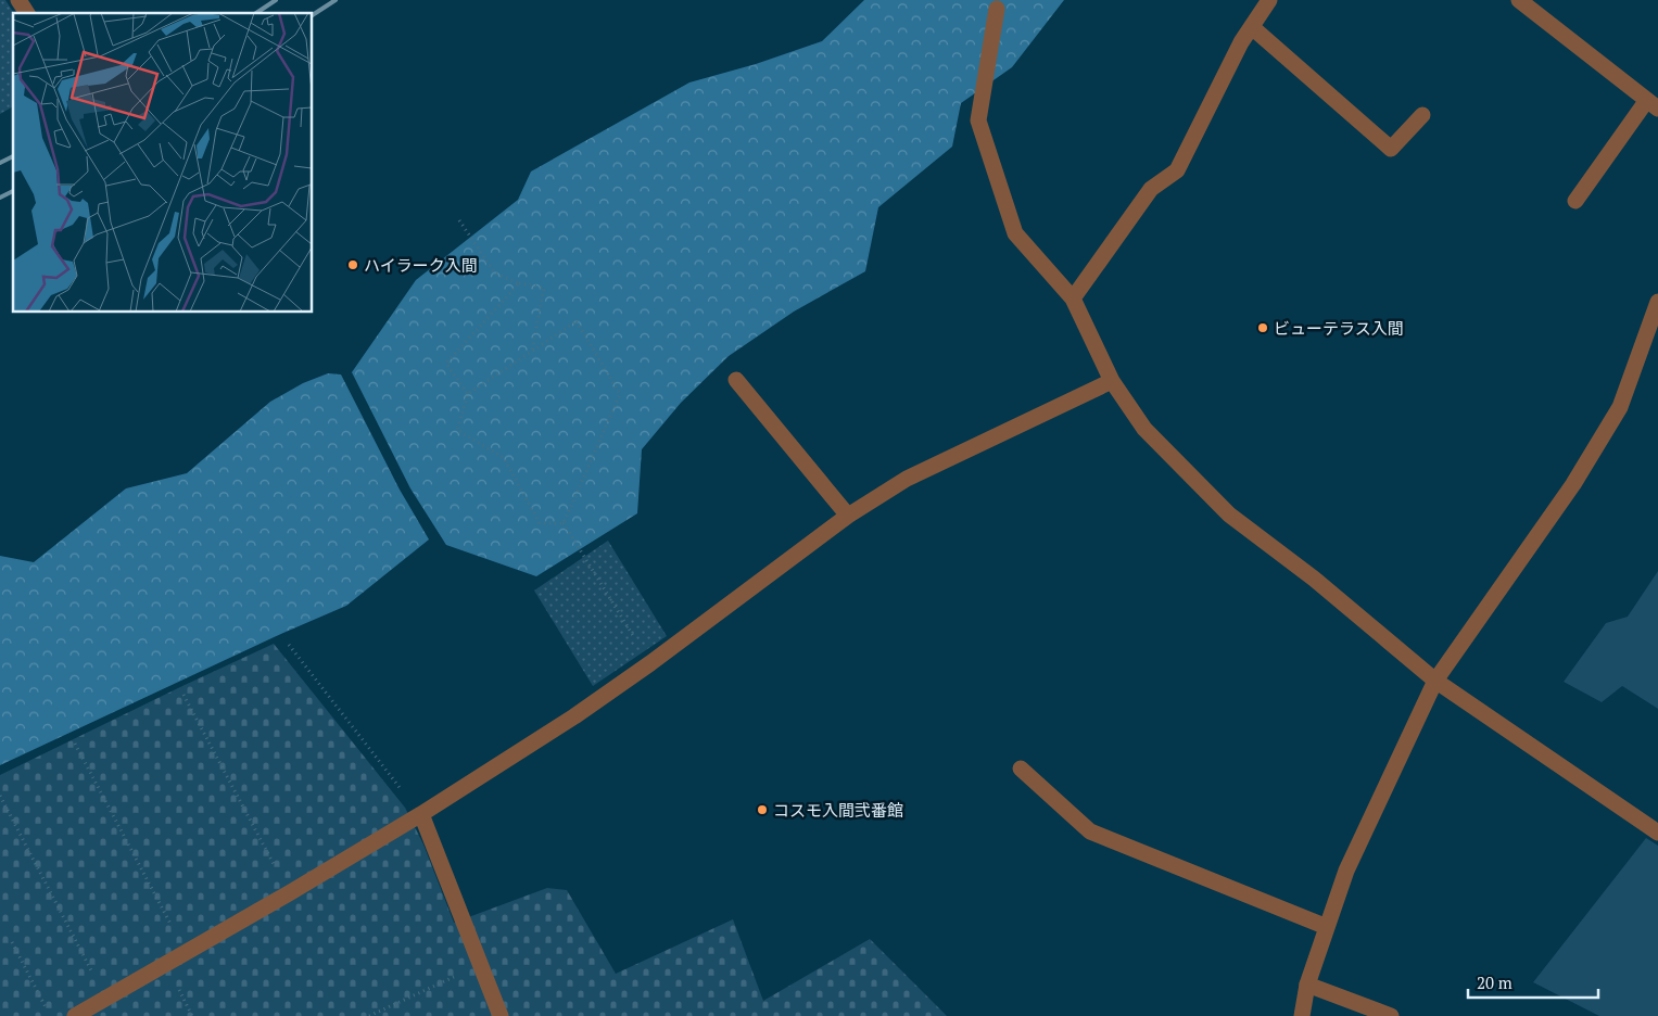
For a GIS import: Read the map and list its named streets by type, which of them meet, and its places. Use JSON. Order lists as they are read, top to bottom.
{
  "places": ["ハイラーク入間", "ビューテラス入間", "コスモ入間弐番館"],
  "scale_bar": "20 m"
}
